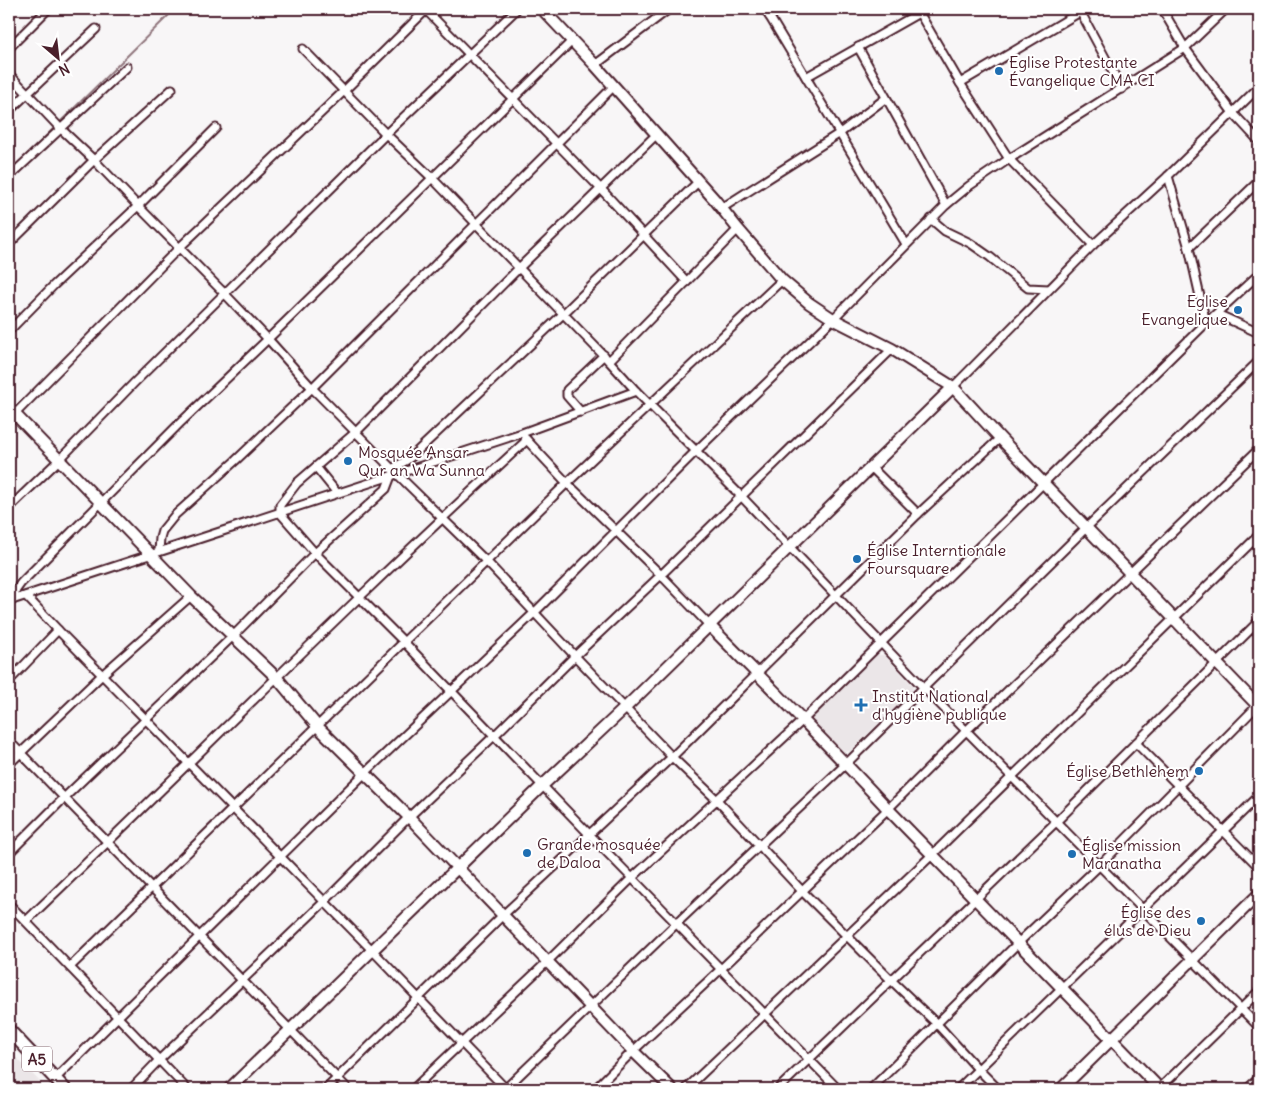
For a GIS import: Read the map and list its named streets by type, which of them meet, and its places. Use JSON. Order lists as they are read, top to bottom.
{
  "streets": {
    "main road": ["A5"]
  },
  "places": {
    "other": [
      "Eglise Protestante Évangelique CMA CI",
      "Eglise Evangelique",
      "Mosquée Ansar Qur an Wa Sunna",
      "Église Interntionale Foursquare",
      "Église Bethlehem",
      "Grande mosquée de Daloa",
      "Église mission Maranatha",
      "Église des élus de Dieu"
    ],
    "health": ["Institut National d'hygiène publique"]
  },
  "north": "bottom right"
}
